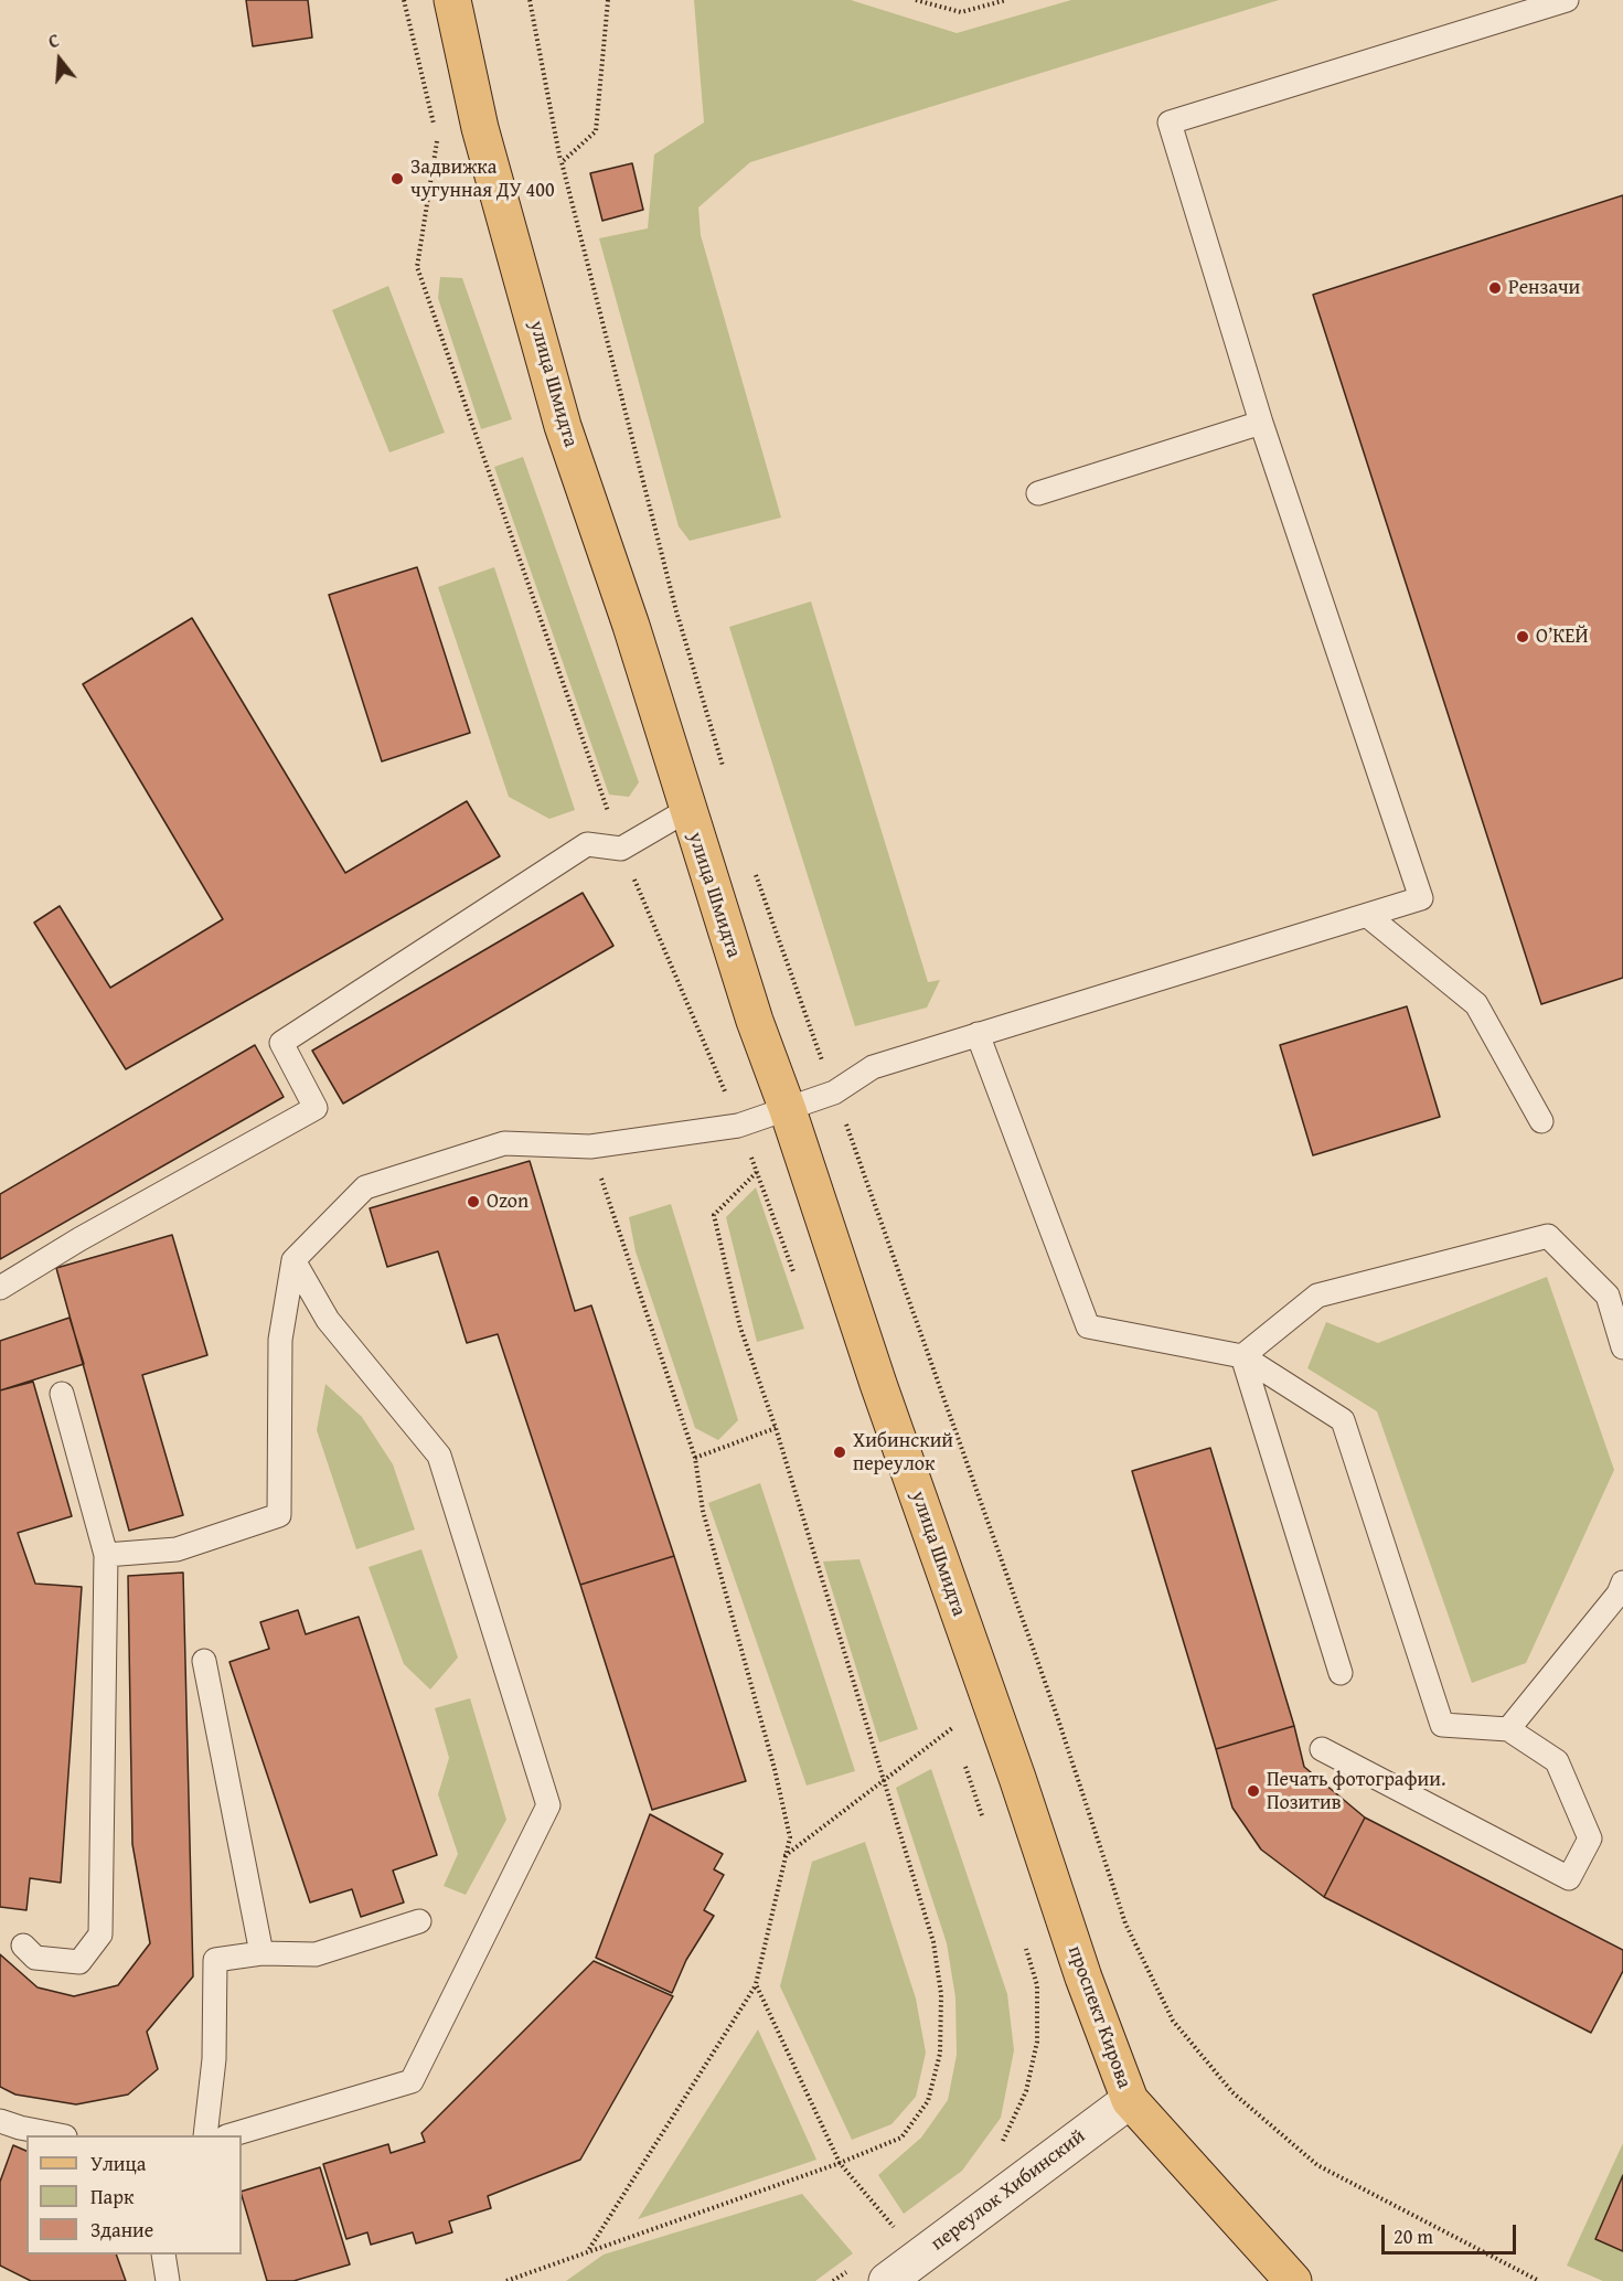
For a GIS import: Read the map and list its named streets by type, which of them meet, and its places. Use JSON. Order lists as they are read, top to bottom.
{
  "streets": {
    "main road": ["улица Шмидта", "проспект Кирова"],
    "street": ["переулок Хибинский"]
  },
  "crossings": [
    ["улица Шмидта", "проспект Кирова"],
    ["проспект Кирова", "переулок Хибинский"]
  ],
  "places": [
    "Задвижка чугунная ДУ 400",
    "Рензачи",
    "О’КЕЙ",
    "Ozon",
    "Хибинский переулок",
    "Печать фотографии. Позитив"
  ],
  "legend": ["Улица", "Парк", "Здание"],
  "scale_bar": "20 m",
  "north": "top"
}
